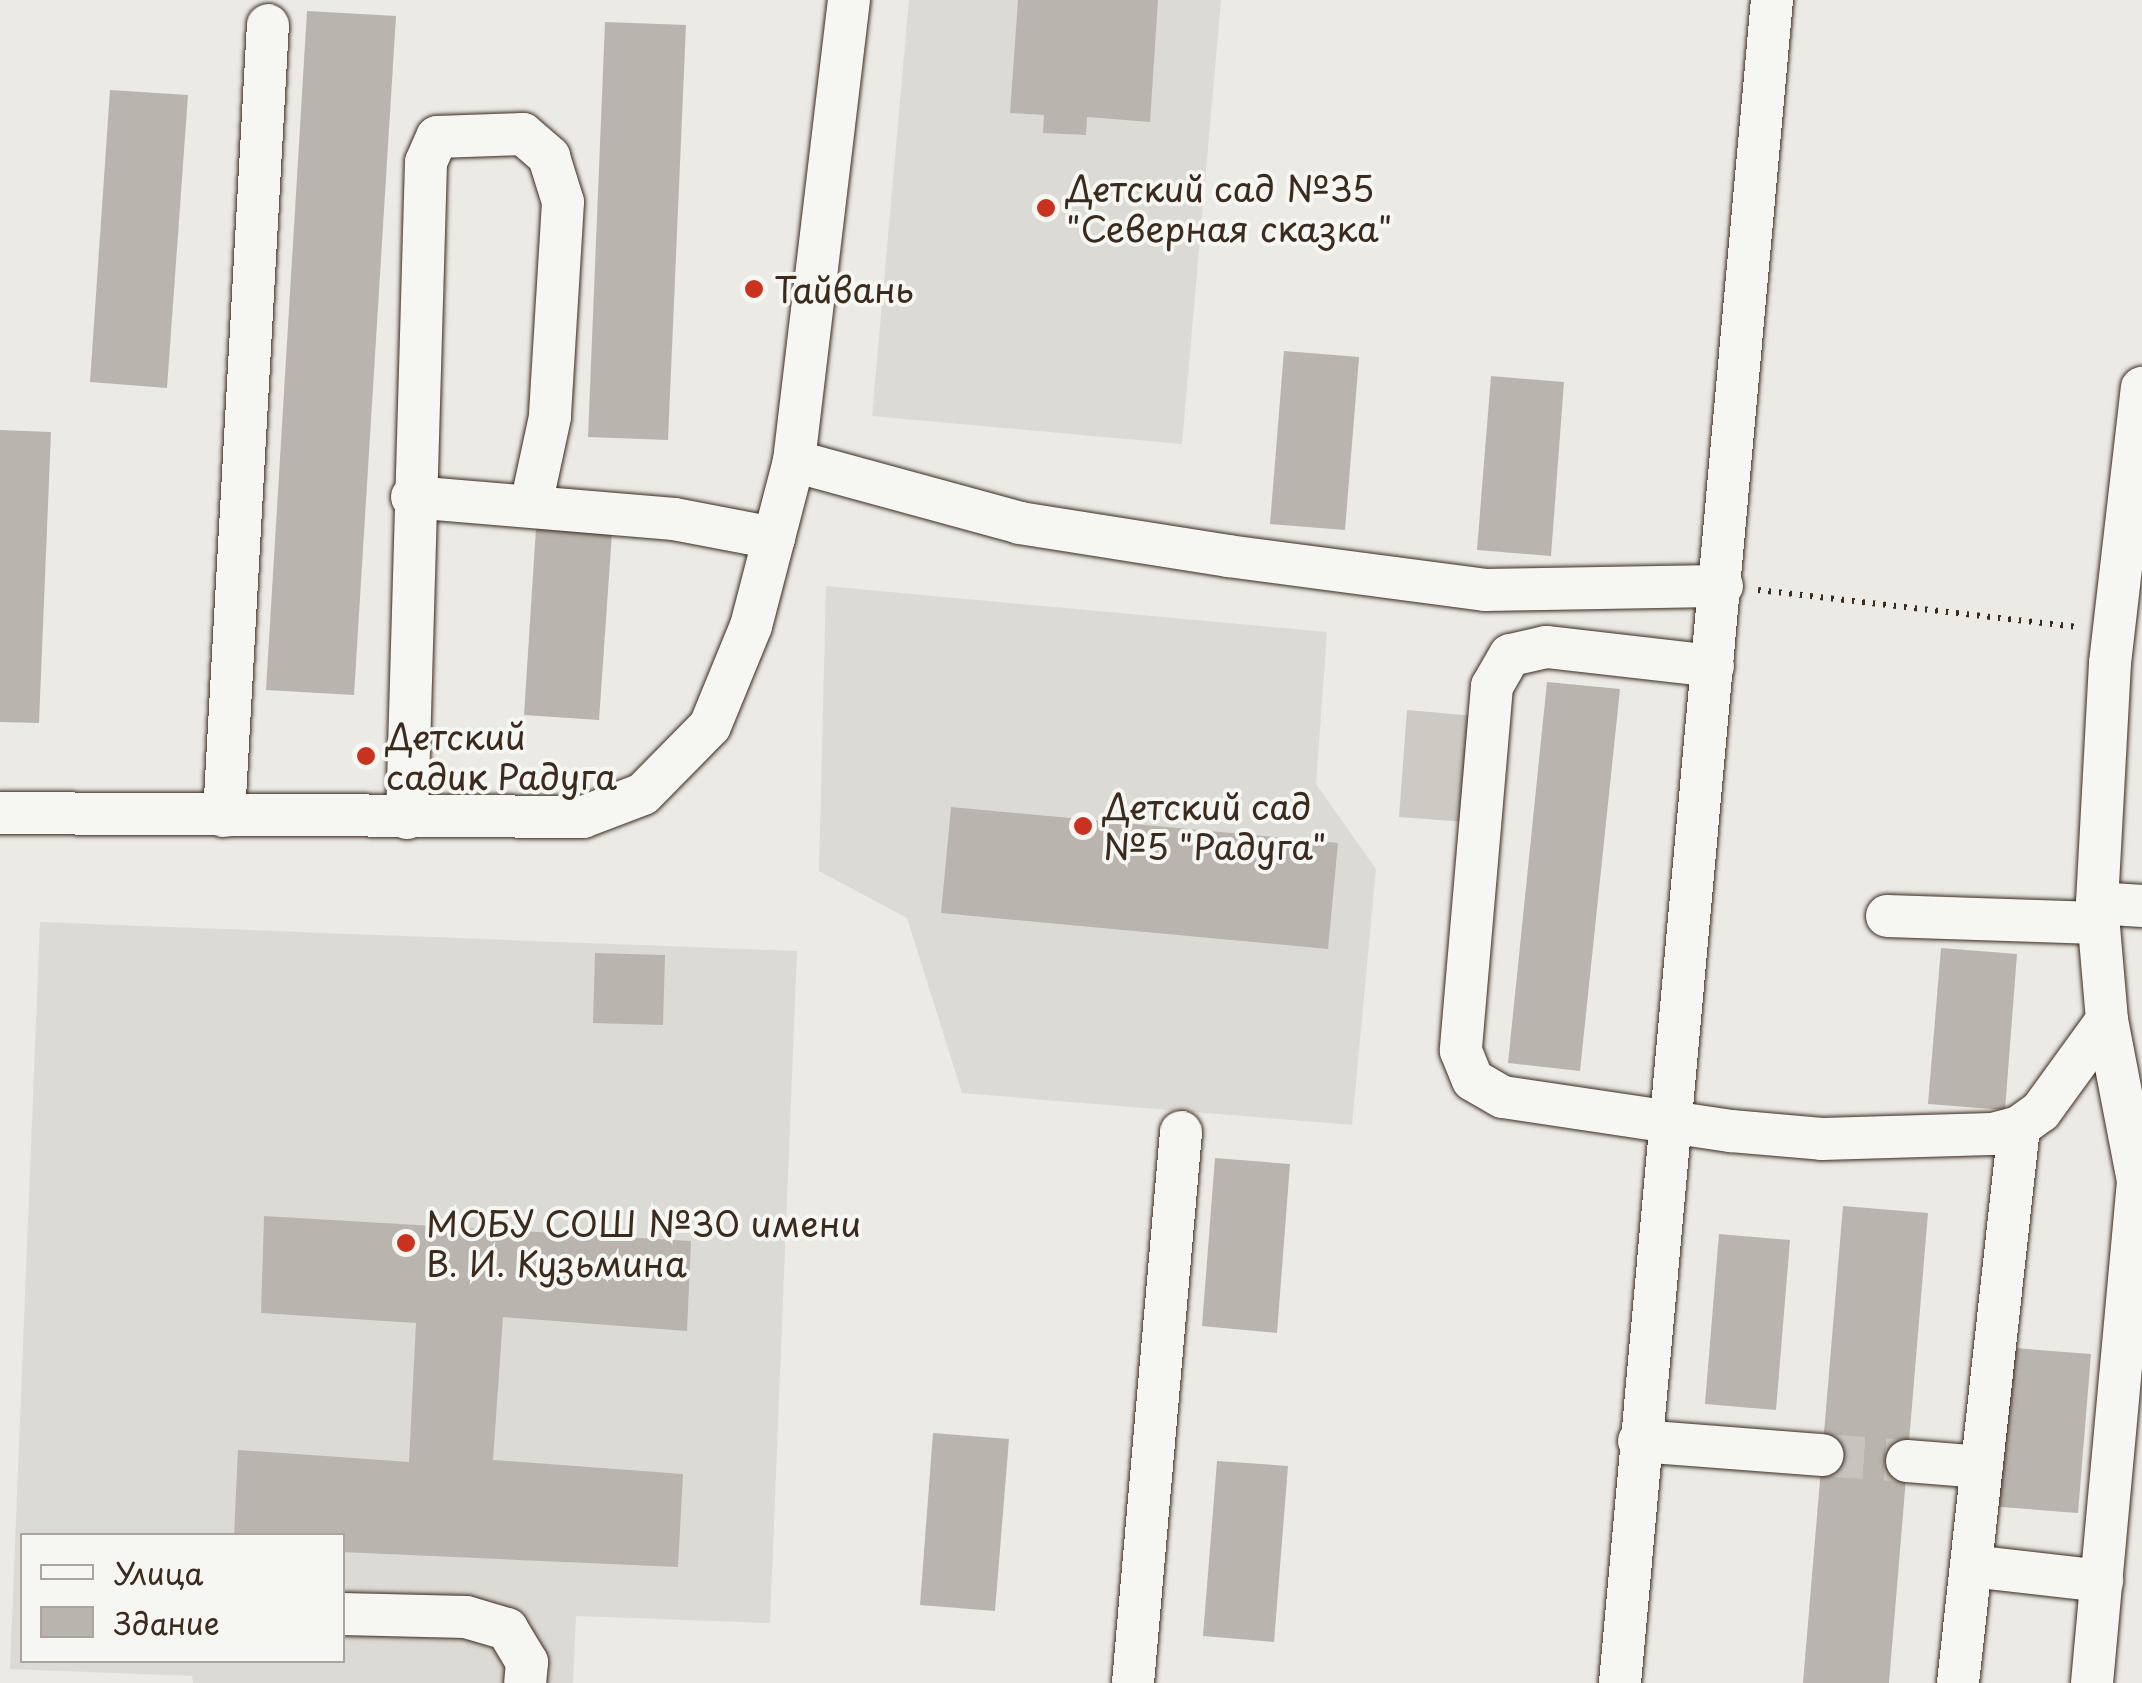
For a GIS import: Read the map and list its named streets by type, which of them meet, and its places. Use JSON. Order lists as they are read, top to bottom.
{
  "places": [
    "Детский сад №35 \"Северная сказка\"",
    "Тайвань",
    "Детский садик Радуга",
    "Детский сад №5 \"Радуга\"",
    "МОБУ СОШ №30 имени В. И. Кузьмина"
  ],
  "legend": ["Улица", "Здание"]
}
